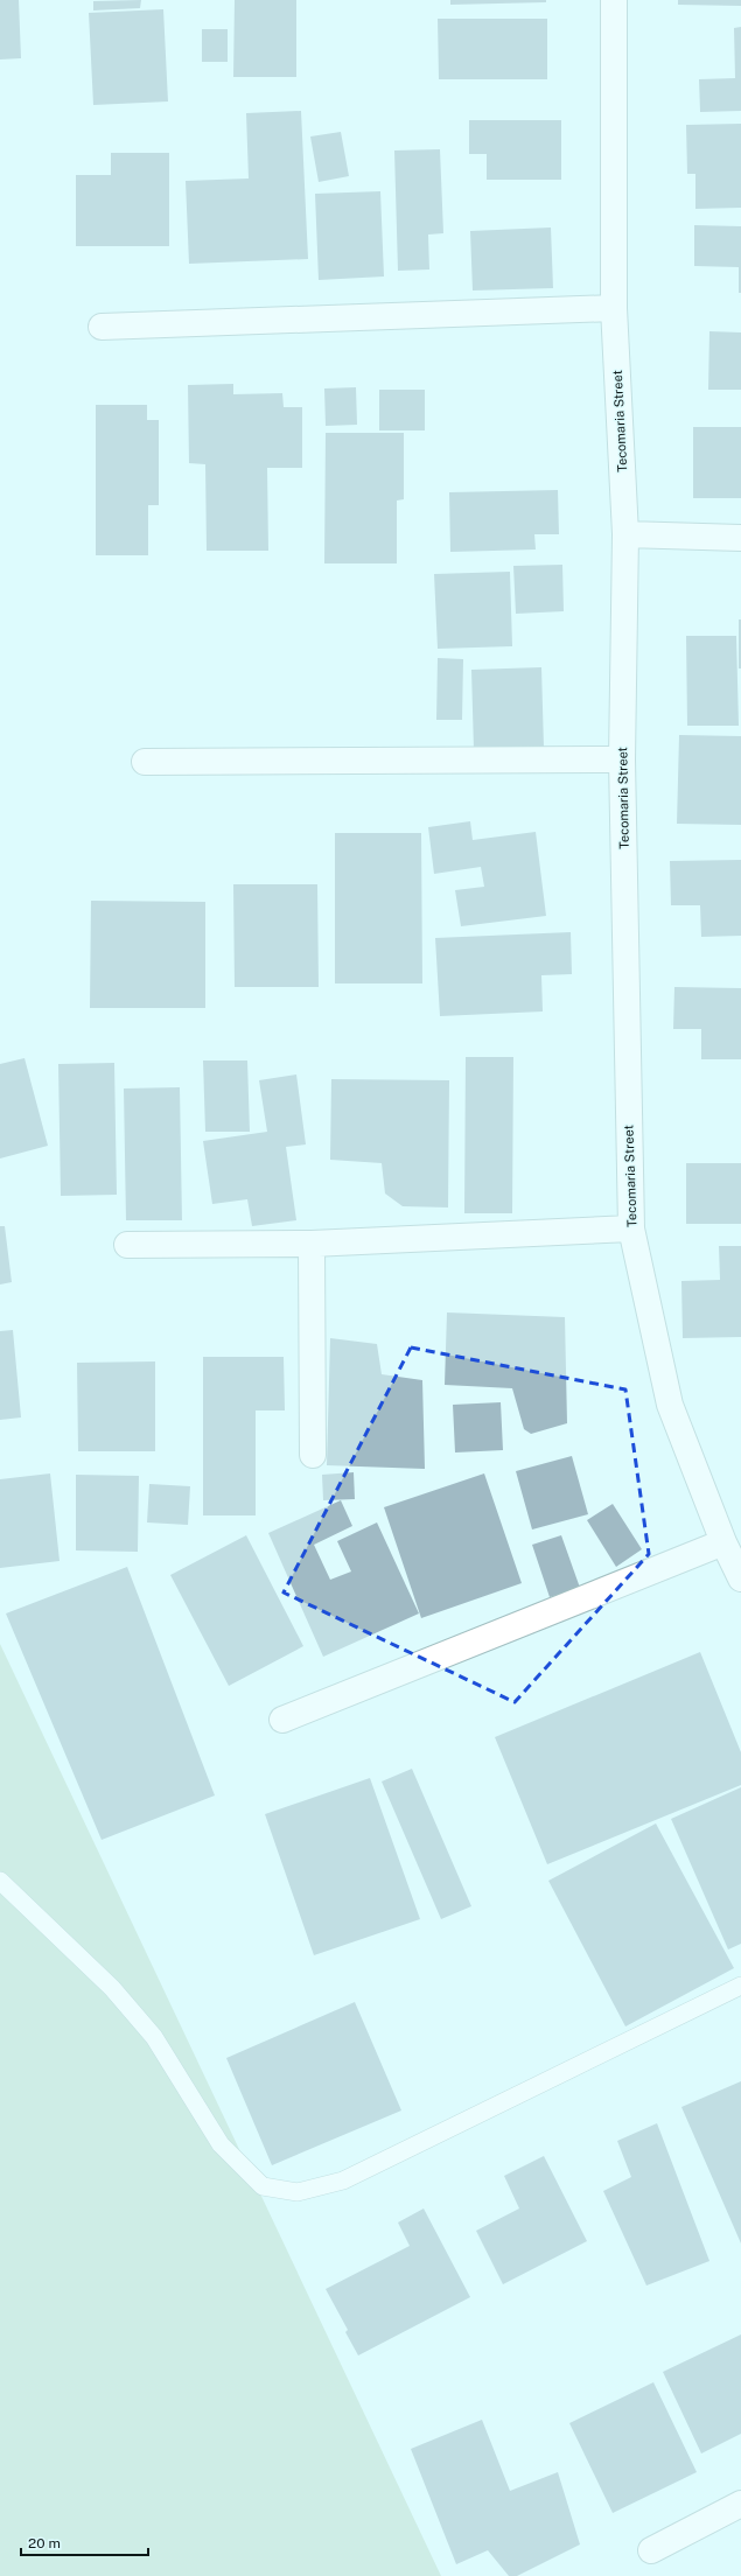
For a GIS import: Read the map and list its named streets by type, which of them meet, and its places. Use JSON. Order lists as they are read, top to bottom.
{
  "streets": {
    "street": ["Tecomaria Street"]
  },
  "scale_bar": "20 m"
}
